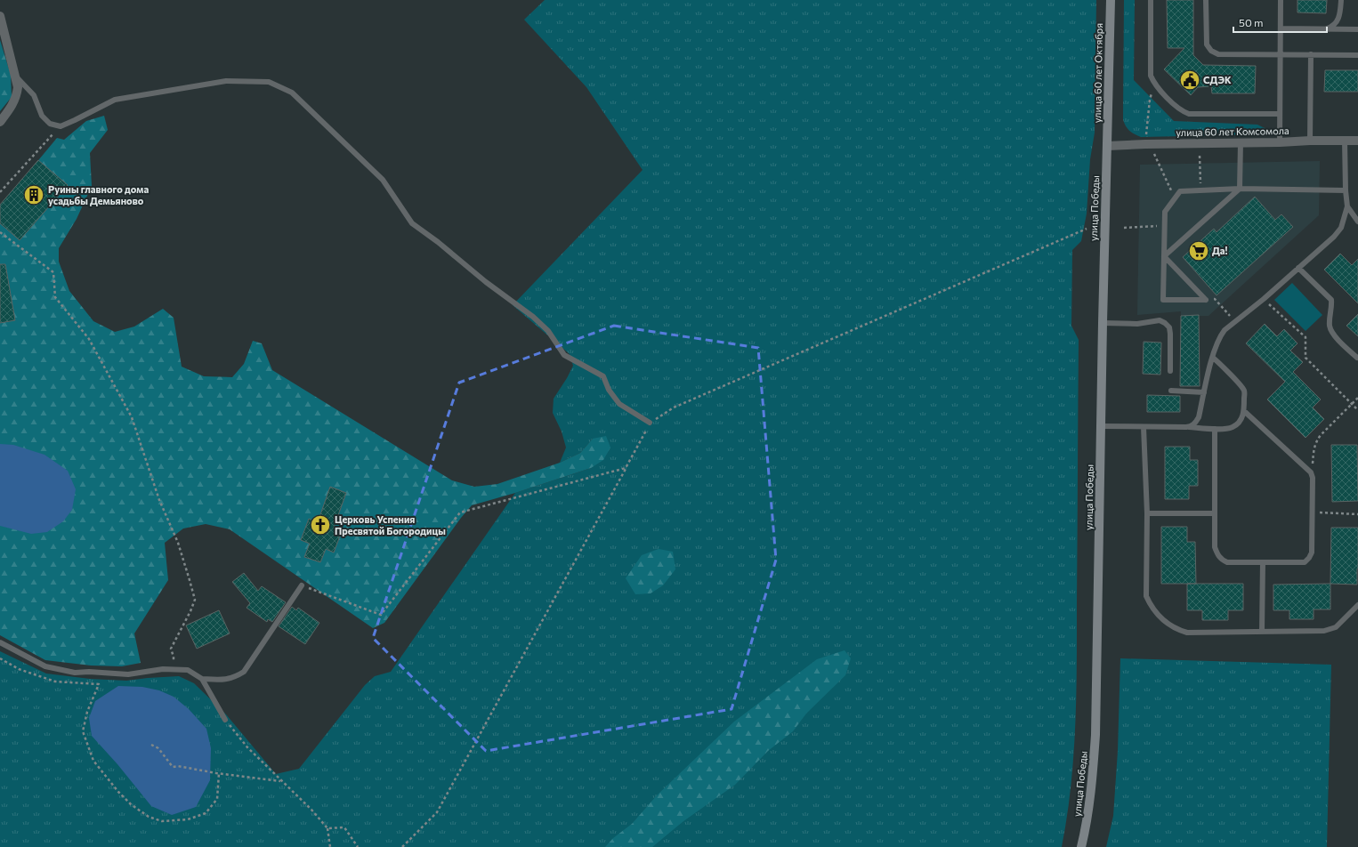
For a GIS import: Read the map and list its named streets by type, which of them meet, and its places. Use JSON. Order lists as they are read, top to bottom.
{
  "streets": {
    "street": ["улица 60 лет Октября", "улица 60 лет Комсомола", "улица Победы"]
  },
  "crossings": [
    ["улица 60 лет Октября", "улица 60 лет Комсомола"],
    ["улица 60 лет Октября", "улица Победы"],
    ["улица 60 лет Комсомола", "улица Победы"]
  ],
  "places": {
    "public building": ["СДЭК"],
    "building": ["Руины главного дома усадьбы Демьяново"],
    "supermarket": ["Да!"],
    "church": ["Церковь Успения Пресвятой Богородицы"]
  },
  "scale_bar": "50 m"
}
